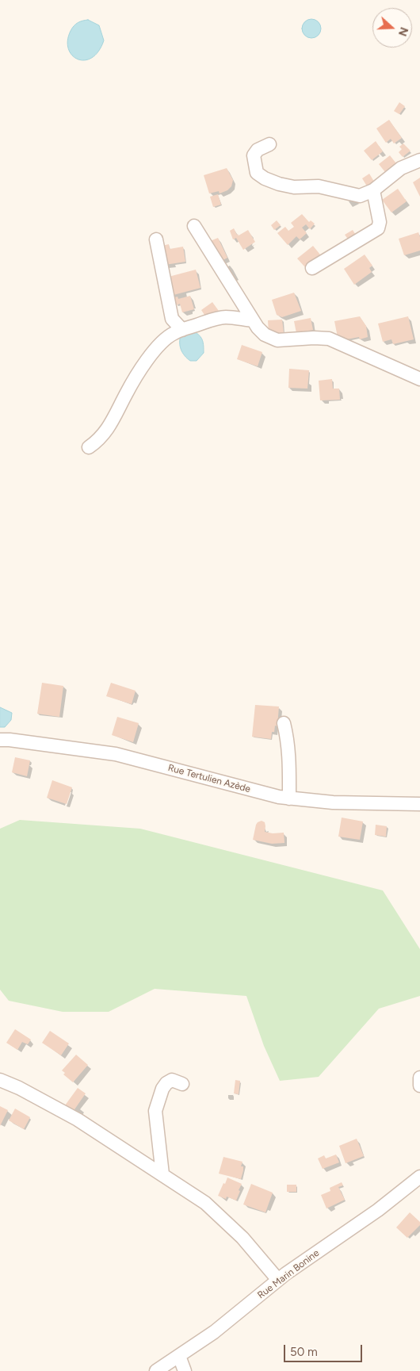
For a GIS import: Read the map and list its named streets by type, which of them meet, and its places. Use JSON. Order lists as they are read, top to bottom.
{
  "streets": {
    "street": ["Rue Tertulien Azède", "Rue Marin Bonine"]
  },
  "scale_bar": "50 m",
  "north": "right"
}
